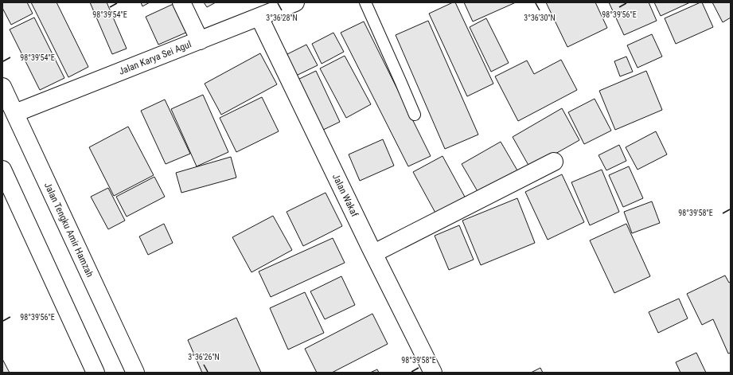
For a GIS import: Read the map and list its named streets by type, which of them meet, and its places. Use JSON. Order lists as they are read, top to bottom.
{
  "streets": {
    "main road": ["Jalan Karya Sei Agul", "Jalan Wakaf", "Jalan Tengku Amir Hamzah"]
  },
  "crossings": [
    ["Jalan Karya Sei Agul", "Jalan Wakaf"],
    ["Jalan Karya Sei Agul", "Jalan Tengku Amir Hamzah"]
  ],
  "coordinates": [
    "98°39'54\"E",
    "98°39'56\"E",
    "3°36'28\"N",
    "3°36'30\"N",
    "98°39'58\"E",
    "3°36'26\"N"
  ]
}
